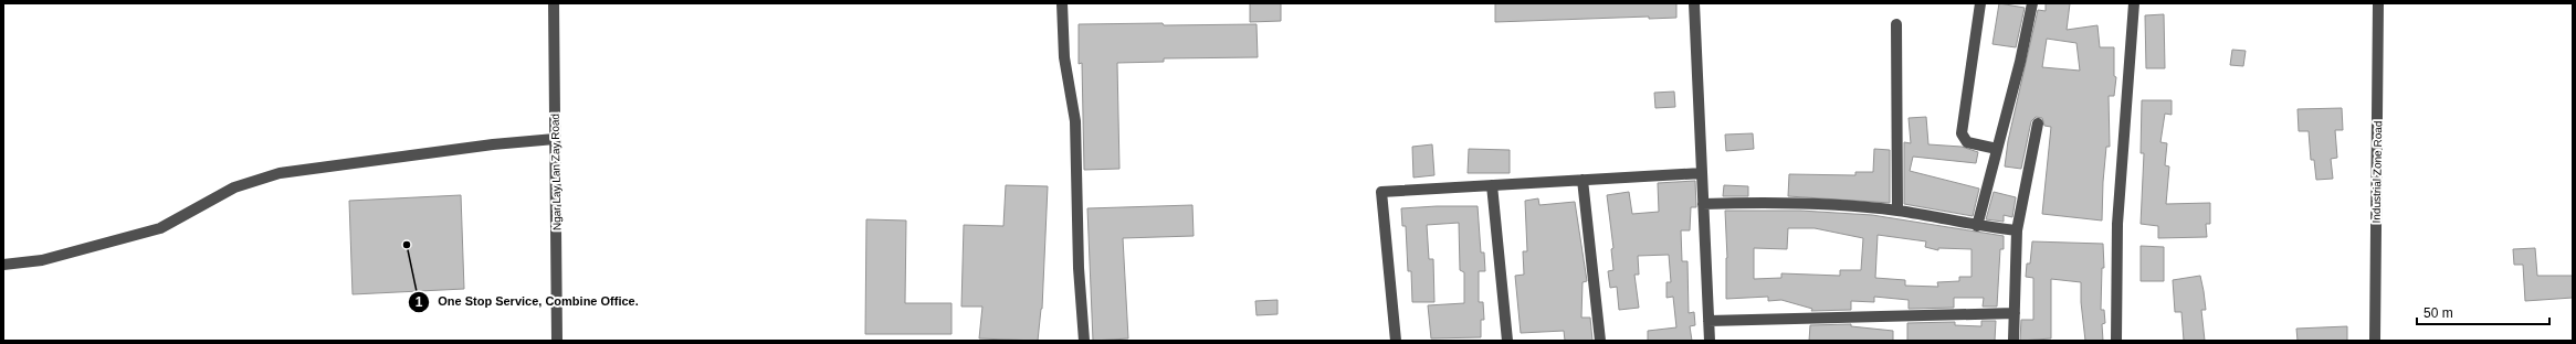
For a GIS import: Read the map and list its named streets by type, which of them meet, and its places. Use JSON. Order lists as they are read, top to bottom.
{
  "streets": {
    "street": ["Ngar Lay Lan Zay Road", "Industrial Zone Road"]
  },
  "places": ["One Stop Service, Combine Office."],
  "scale_bar": "50 m"
}
